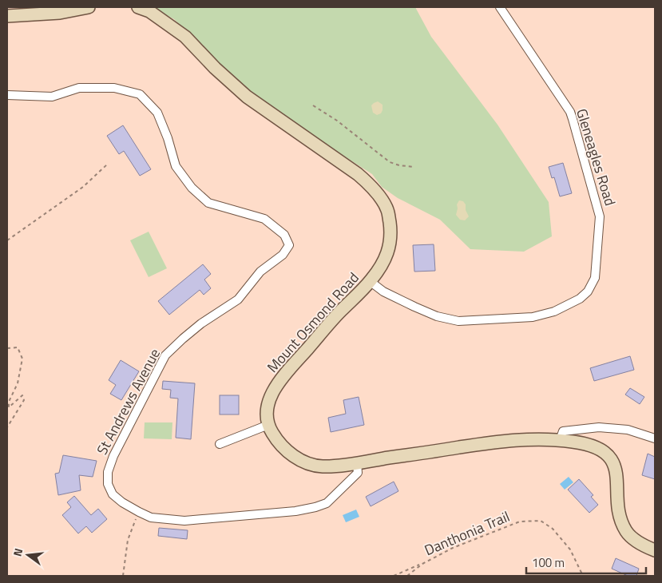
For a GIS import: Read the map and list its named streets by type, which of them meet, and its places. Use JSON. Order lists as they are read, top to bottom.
{
  "streets": {
    "street": ["Gleneagles Road", "Mount Osmond Road", "St Andrews Avenue"],
    "path": ["Danthonia Trail"]
  },
  "crossings": [
    ["Gleneagles Road", "Mount Osmond Road"]
  ],
  "scale_bar": "100 m",
  "north": "left"
}
